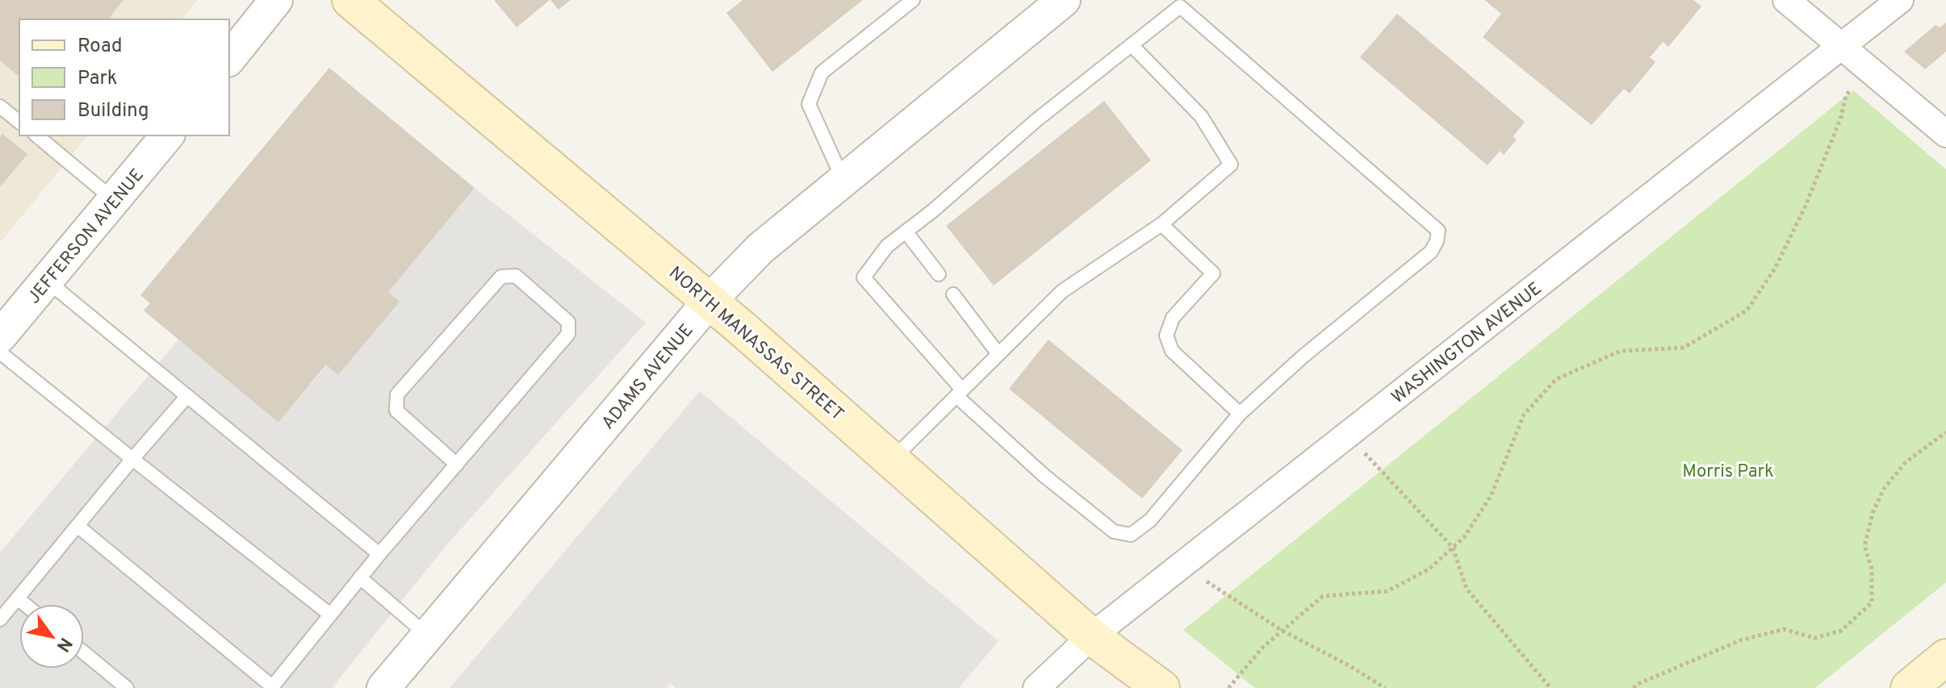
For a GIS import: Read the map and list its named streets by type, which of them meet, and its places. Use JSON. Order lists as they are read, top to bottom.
{
  "streets": {
    "main road": ["NORTH MANASSAS STREET"],
    "street": ["JEFFERSON AVENUE", "WASHINGTON AVENUE", "ADAMS AVENUE"]
  },
  "crossings": [
    ["WASHINGTON AVENUE", "NORTH MANASSAS STREET"],
    ["NORTH MANASSAS STREET", "ADAMS AVENUE"]
  ],
  "parks": ["Morris Park"],
  "legend": ["Road", "Park", "Building"],
  "north": "bottom right"
}
